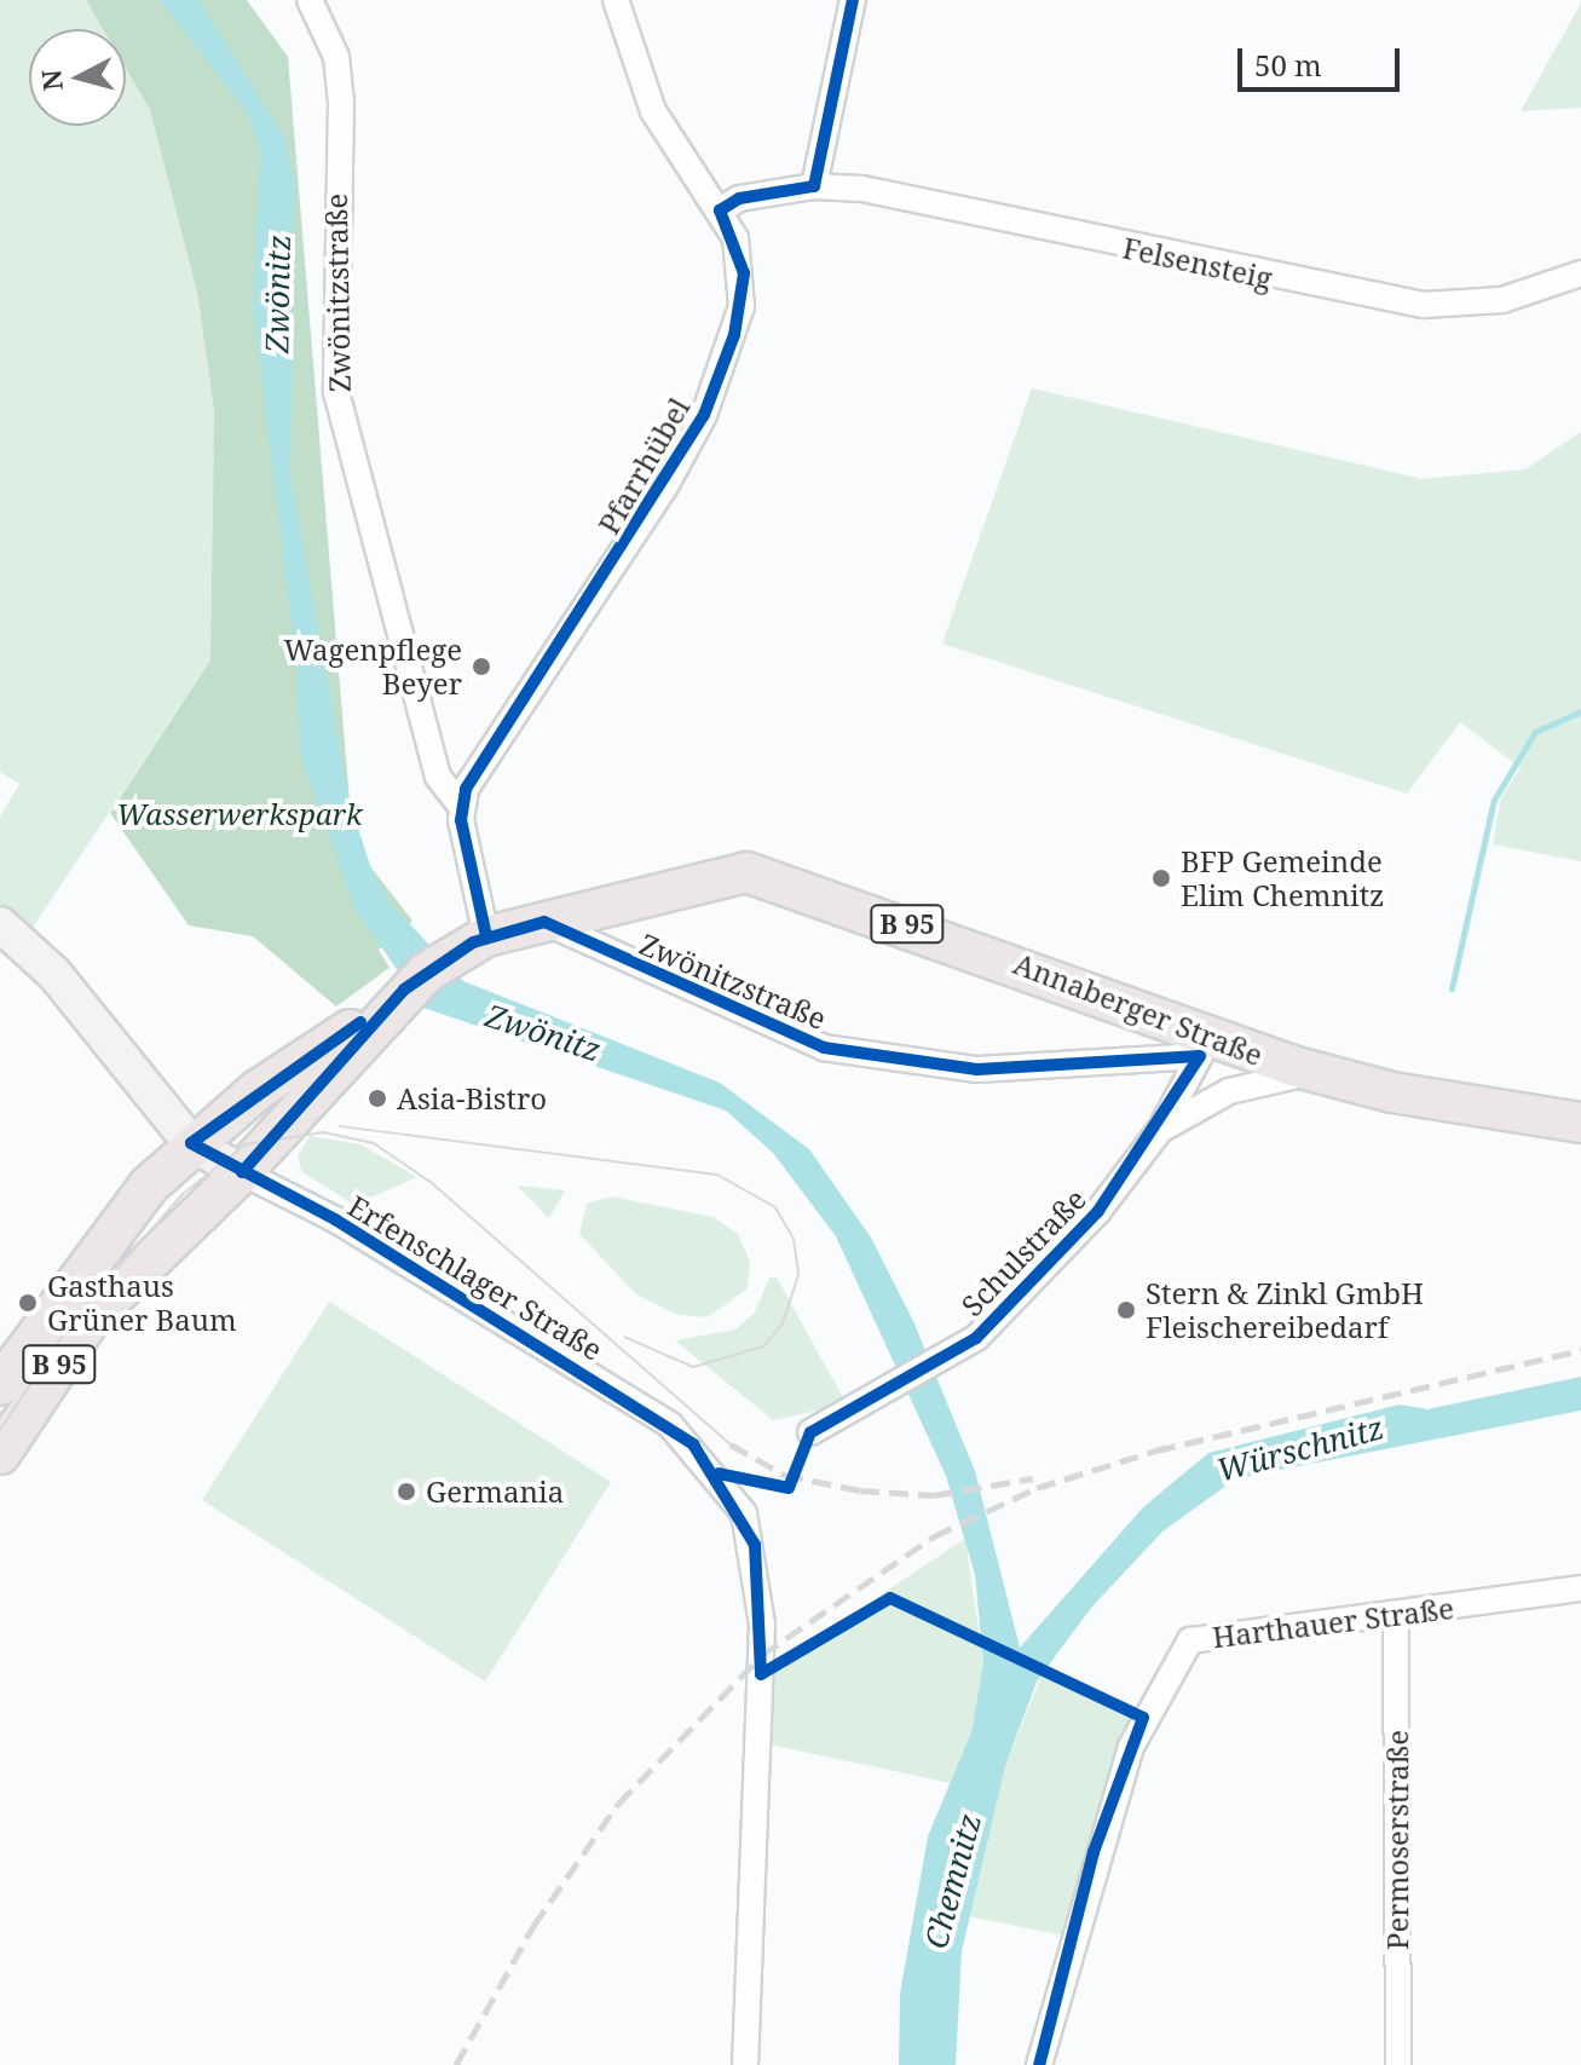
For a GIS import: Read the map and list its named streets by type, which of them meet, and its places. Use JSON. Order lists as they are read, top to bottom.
{
  "streets": {
    "main road": ["B 95", "Annaberger Straße", "Erfenschlager Straße"],
    "street": [
      "Felsensteig",
      "Zwönitzstraße",
      "Pfarrhübel",
      "Schulstraße",
      "Harthauer Straße",
      "Permoserstraße"
    ]
  },
  "crossings": [
    ["Zwönitzstraße", "Pfarrhübel"],
    ["Zwönitzstraße", "Annaberger Straße"],
    ["Zwönitzstraße", "Schulstraße"],
    ["Annaberger Straße", "Schulstraße"],
    ["Annaberger Straße", "Erfenschlager Straße"],
    ["Harthauer Straße", "Permoserstraße"]
  ],
  "water": ["Zwönitz", "Würschnitz", "Chemnitz"],
  "parks": ["Wasserwerkspark"],
  "places": [
    "Wagenpflege Beyer",
    "BFP Gemeinde Elim Chemnitz",
    "Asia-Bistro",
    "Gasthaus Grüner Baum",
    "Stern & Zinkl GmbH Fleischereibedarf",
    "Germania"
  ],
  "scale_bar": "50 m",
  "north": "left"
}
